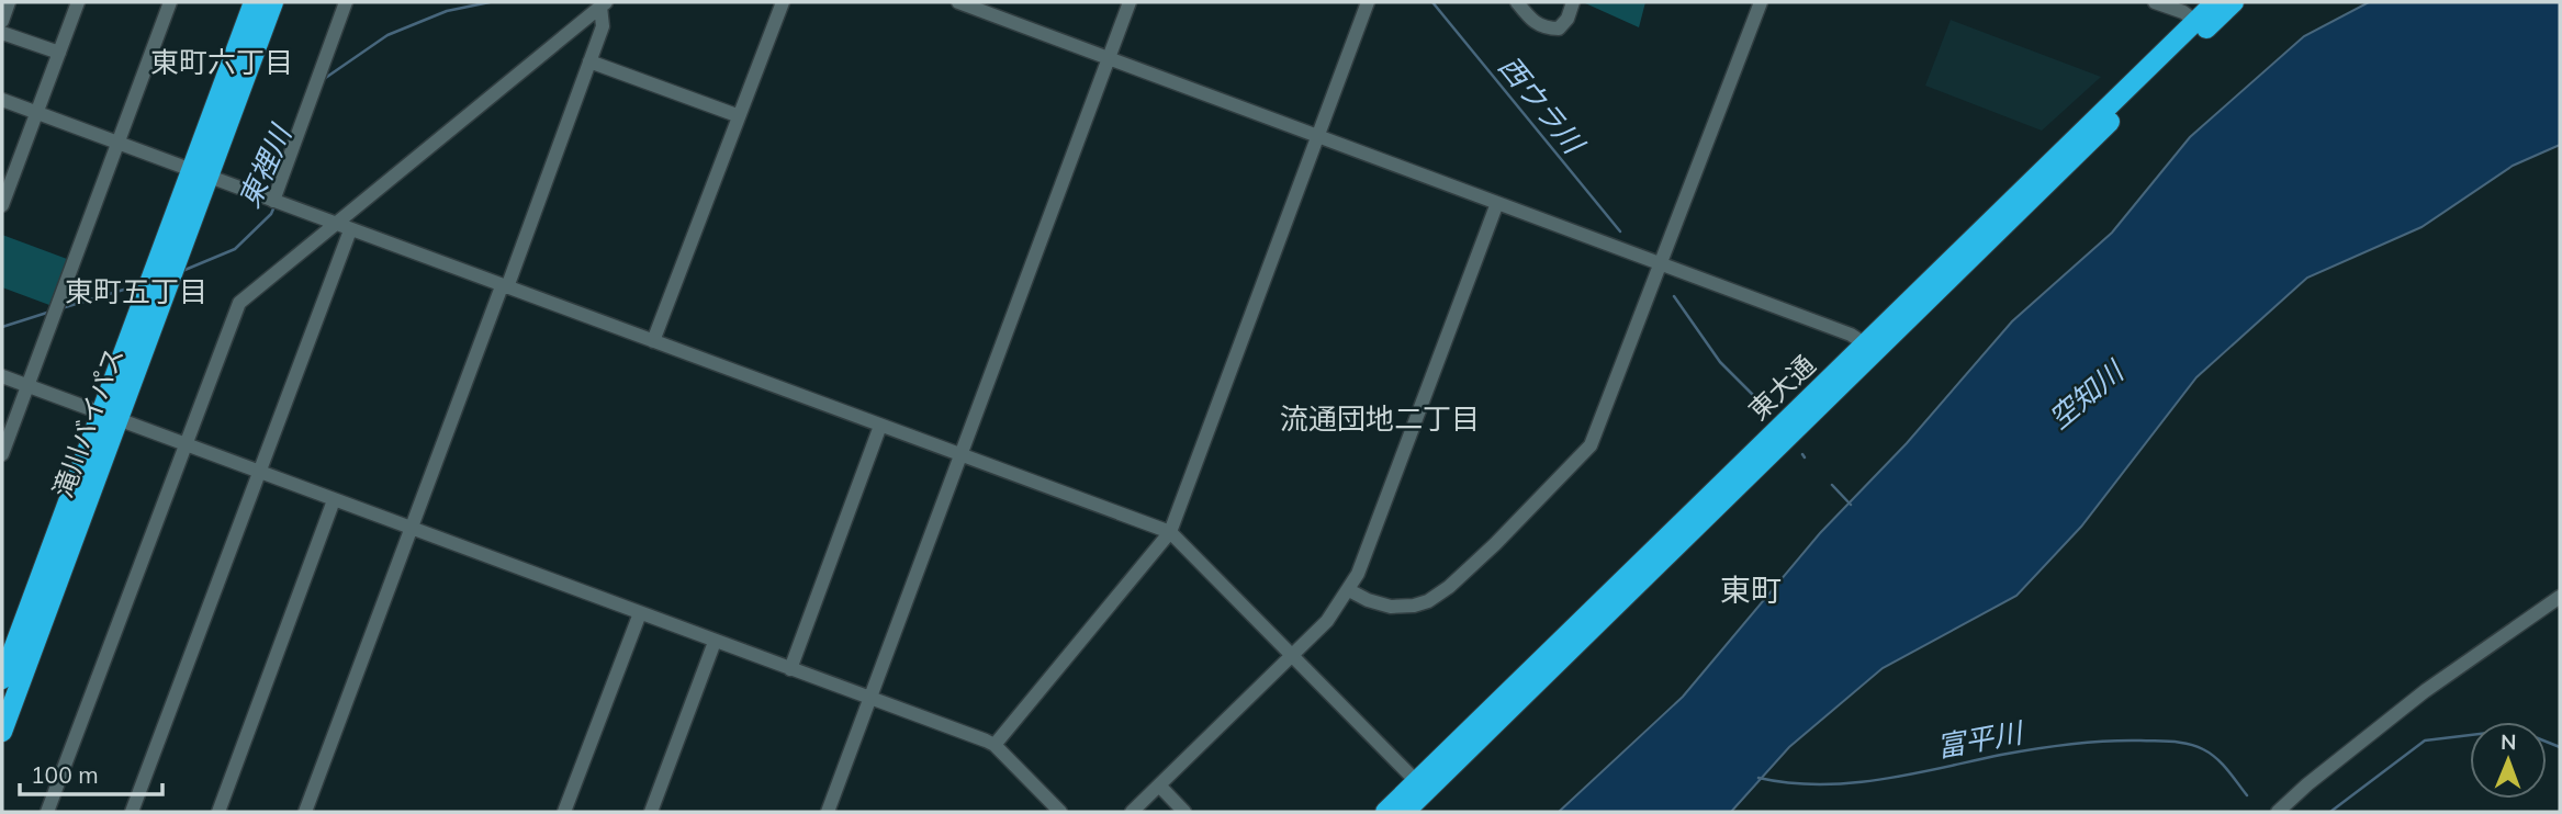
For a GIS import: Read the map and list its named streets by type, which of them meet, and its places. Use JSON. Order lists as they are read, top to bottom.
{
  "streets": {
    "highway": ["東大通", "滝川バイパス"]
  },
  "districts": [
    "東町六丁目",
    "東町五丁目",
    "流通団地二丁目",
    "東町"
  ],
  "water": [
    "西ウラ川",
    "東裡川",
    "空知川",
    "富平川"
  ],
  "scale_bar": "100 m",
  "north": "top"
}
